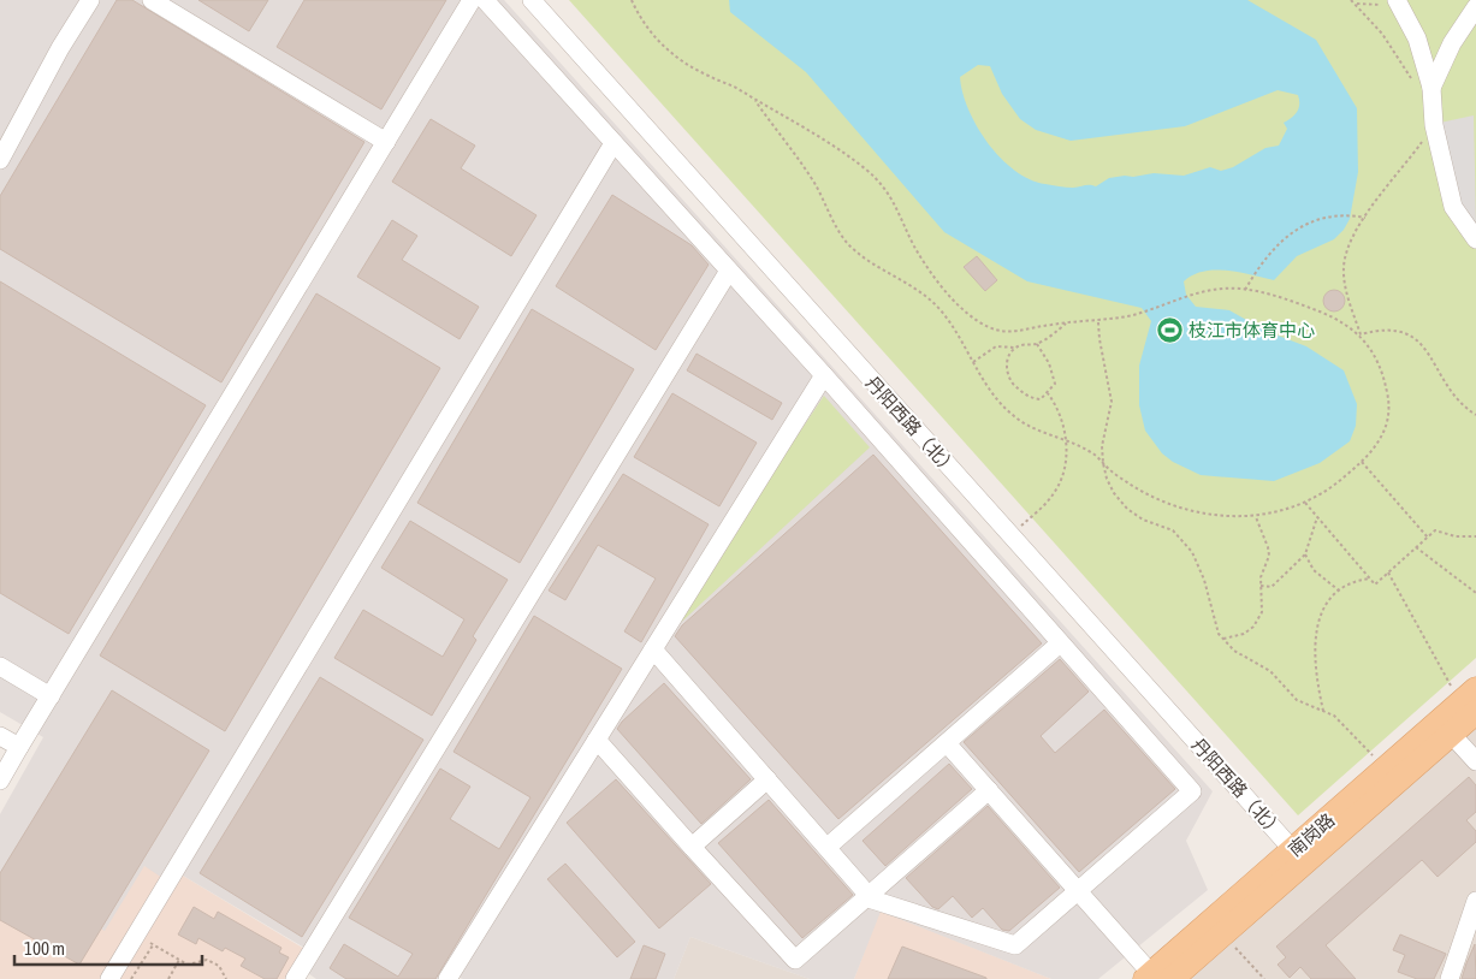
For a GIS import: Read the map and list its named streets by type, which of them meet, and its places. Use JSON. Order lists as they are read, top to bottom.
{
  "streets": {
    "main road": ["南岗路"],
    "street": ["丹阳西路（北）"]
  },
  "crossings": [
    ["丹阳西路（北）", "南岗路"]
  ],
  "places": {
    "sports": ["枝江市体育中心"]
  },
  "scale_bar": "100 m"
}
